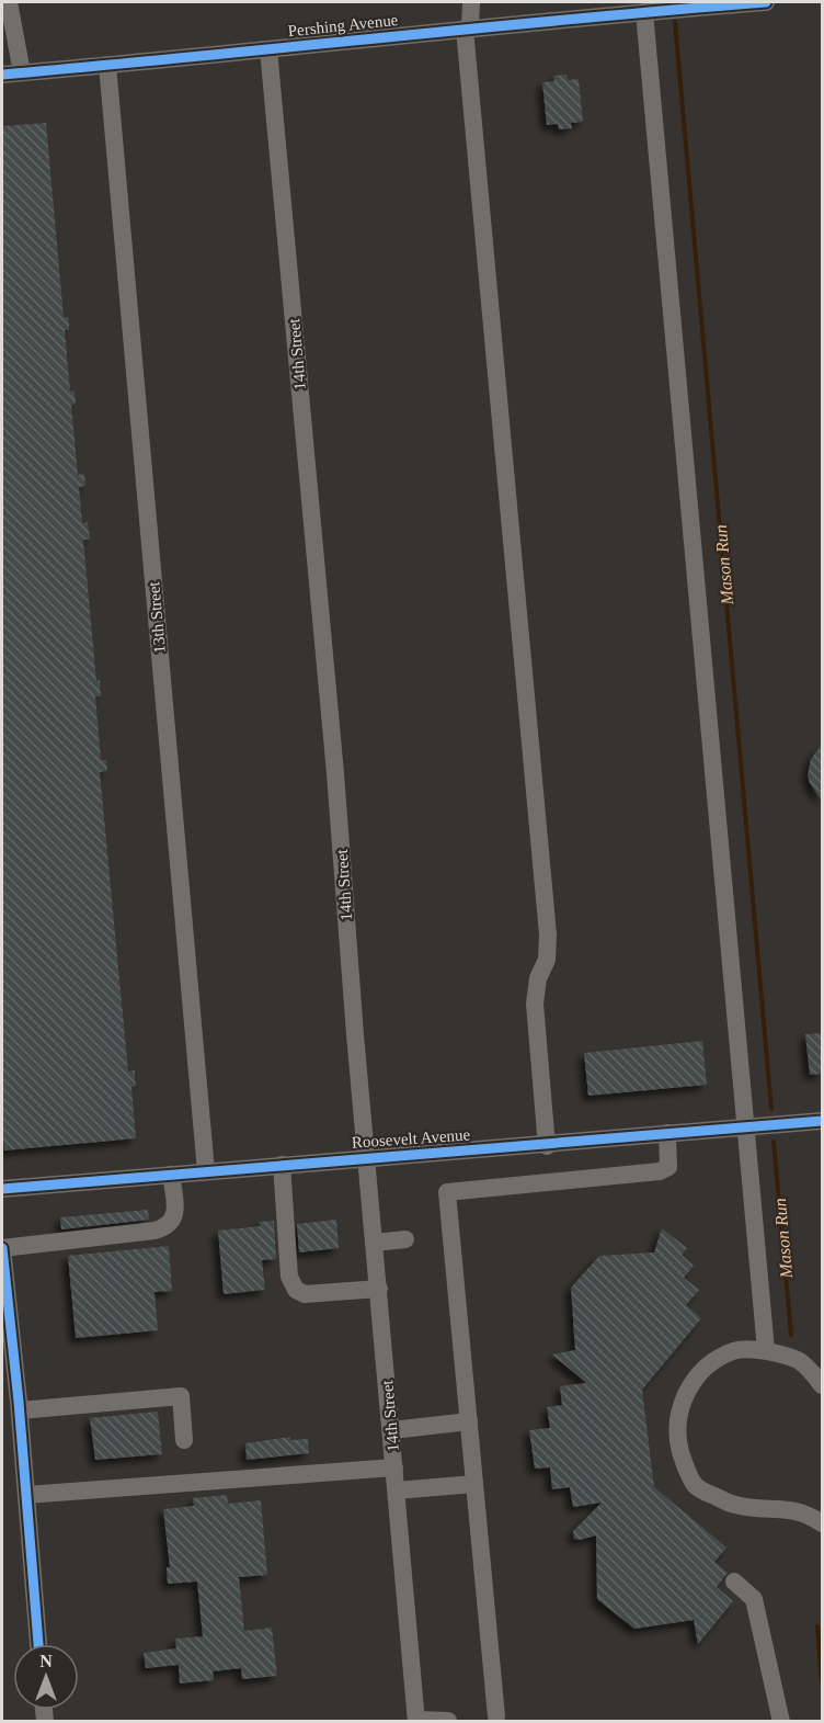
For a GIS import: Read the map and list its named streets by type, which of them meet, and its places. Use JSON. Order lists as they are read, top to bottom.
{
  "streets": {
    "street": [
      "Pershing Avenue",
      "14th Street",
      "13th Street",
      "Roosevelt Avenue"
    ]
  },
  "crossings": [
    ["Pershing Avenue", "14th Street"],
    ["Pershing Avenue", "13th Street"],
    ["14th Street", "Roosevelt Avenue"],
    ["13th Street", "Roosevelt Avenue"]
  ],
  "water": ["Mason Run"],
  "north": "top"
}
